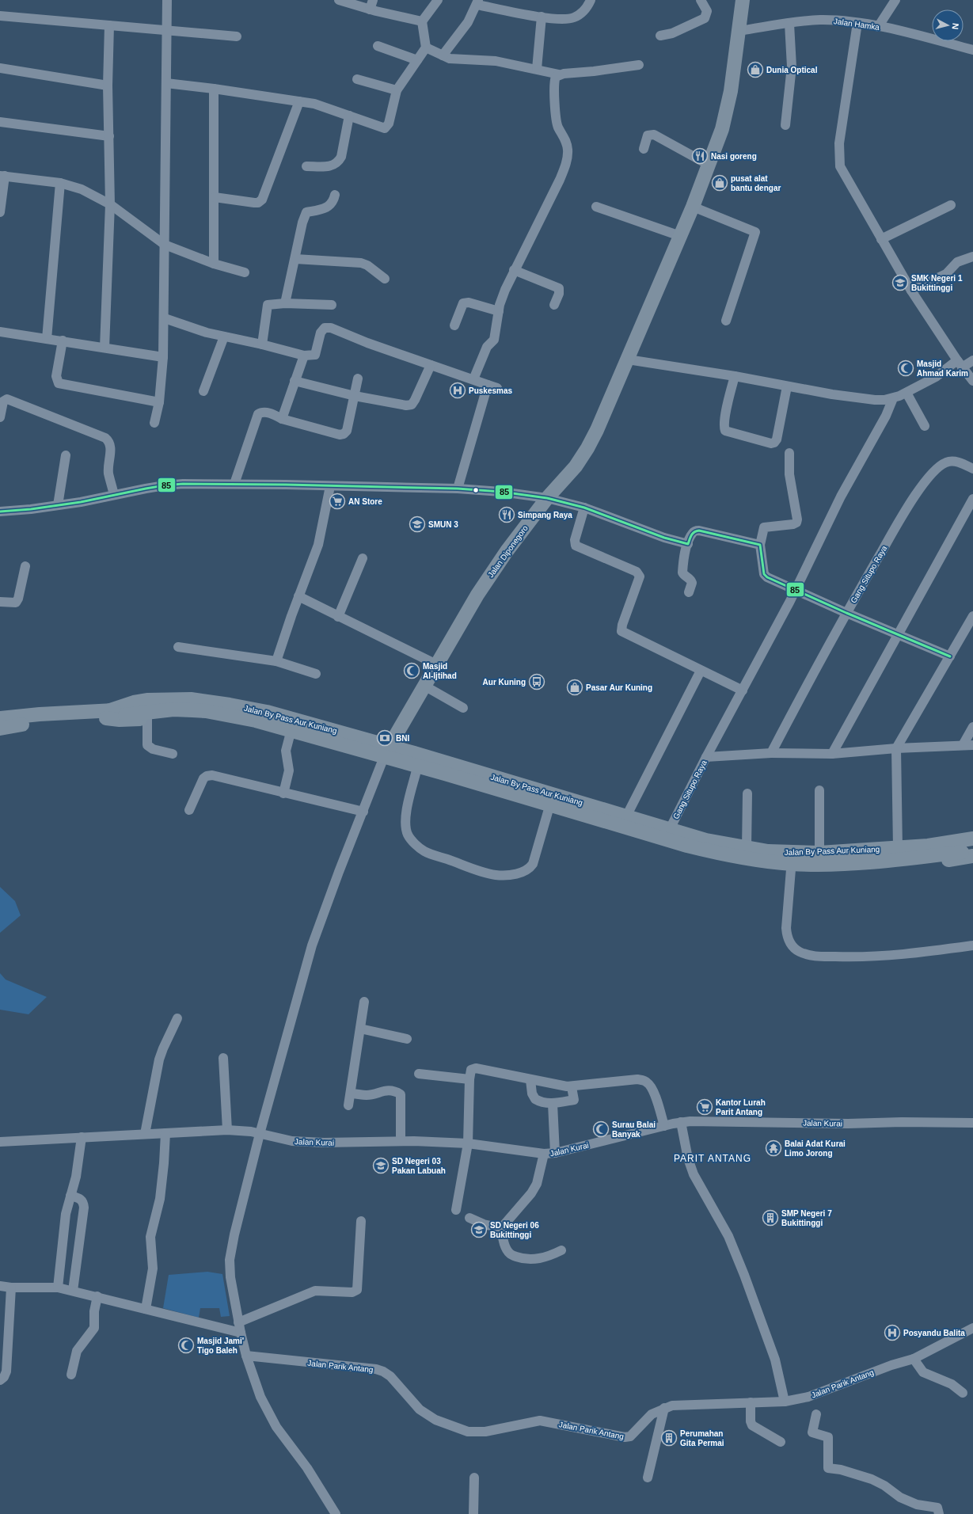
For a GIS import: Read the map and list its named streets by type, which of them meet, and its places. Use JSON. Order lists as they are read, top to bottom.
{
  "streets": {
    "highway": ["Jalan Diponegoro", "Jalan By Pass Aur Kuniang"],
    "street": [
      "Jalan Hamka",
      "Gang Situpo Raya",
      "Jalan Kurai",
      "Jalan Parik Antang"
    ]
  },
  "crossings": [
    ["Jalan Hamka", "Jalan Diponegoro"],
    ["Jalan Diponegoro", "Jalan By Pass Aur Kuniang"],
    ["Gang Situpo Raya", "Jalan By Pass Aur Kuniang"]
  ],
  "districts": ["PARIT ANTANG"],
  "places": {
    "shop": ["Dunia Optical", "pusat alat bantu dengar", "Pasar Aur Kuning"],
    "restaurant": ["Nasi goreng", "Simpang Raya"],
    "school or university": [
      "SMK Negeri 1 Bukittinggi",
      "SMUN 3",
      "SD Negeri 03 Pakan Labuah",
      "SD Negeri 06 Bukittinggi"
    ],
    "mosque": [
      "Masjid Ahmad Karim",
      "Masjid Al-Ijtihad",
      "Surau Balai Banyak",
      "Masjid Jami' Tigo Baleh"
    ],
    "hospital": ["Puskesmas", "Posyandu Balita"],
    "supermarket": ["AN Store", "Kantor Lurah Parit Antang"],
    "bus stop": ["Aur Kuning"],
    "bank": ["BNI"],
    "temple": ["Balai Adat Kurai Limo Jorong"],
    "building": ["SMP Negeri 7 Bukittinggi", "Perumahan Gita Permai"]
  },
  "lines": ["transit line 85"],
  "north": "right"
}
